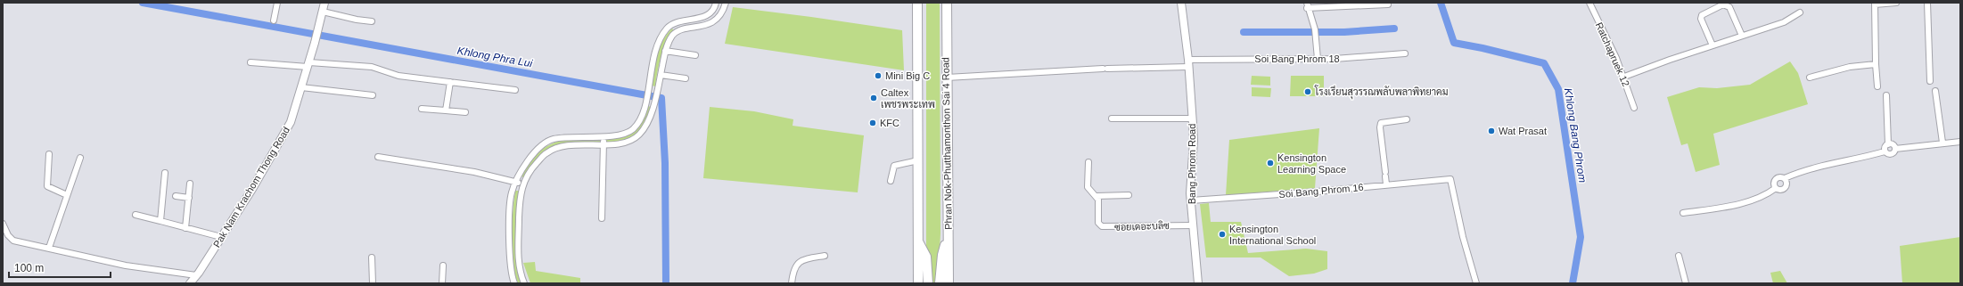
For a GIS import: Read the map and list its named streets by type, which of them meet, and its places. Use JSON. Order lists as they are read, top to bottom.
{
  "streets": {
    "main road": ["Phran Nok-Phutthamonthon Sai 4 Road"],
    "street": [
      "Ratchapruek 12",
      "Soi Bang Phrom 18",
      "Bang Phrom Road",
      "Pak Nam Krachom Thong Road",
      "Soi Bang Phrom 16",
      "ซอยเดอะบลิซ"
    ]
  },
  "crossings": [
    ["Soi Bang Phrom 18", "Phran Nok-Phutthamonthon Sai 4 Road"],
    ["Soi Bang Phrom 18", "Bang Phrom Road"],
    ["Bang Phrom Road", "Soi Bang Phrom 16"],
    ["Bang Phrom Road", "ซอยเดอะบลิซ"]
  ],
  "water": ["Khlong Phra Lui", "Khlong Bang Phrom"],
  "places": [
    "Mini Big C",
    "โรงเรียนสุวรรณพลับพลาพิทยาคม",
    "Caltex เพชรพระเทพ",
    "KFC",
    "Wat Prasat",
    "Kensington Learning Space",
    "Kensington International School"
  ],
  "scale_bar": "100 m"
}
